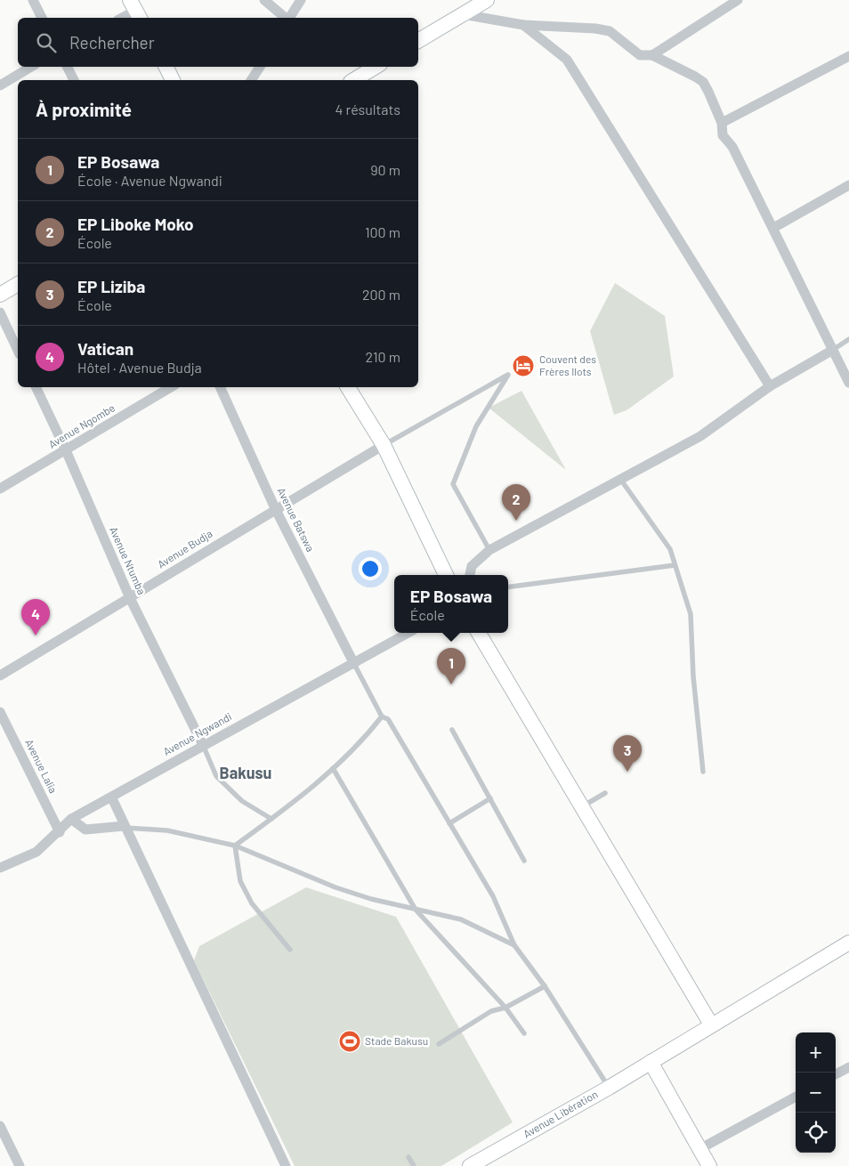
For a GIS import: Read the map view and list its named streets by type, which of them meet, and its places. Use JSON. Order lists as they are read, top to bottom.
{
  "streets": {
    "street": [
      "Avenue Ngombe",
      "Avenue Batswa",
      "Avenue Budja",
      "Avenue Ntumba",
      "Avenue Ngwandi",
      "Avenue Lalia",
      "Avenue Libération"
    ]
  },
  "crossings": [
    ["Avenue Ngombe", "Avenue Ntumba"],
    ["Avenue Batswa", "Avenue Budja"],
    ["Avenue Batswa", "Avenue Ngwandi"],
    ["Avenue Budja", "Avenue Ntumba"],
    ["Avenue Ntumba", "Avenue Ngwandi"],
    ["Avenue Ngwandi", "Avenue Lalia"]
  ],
  "districts": ["Bakusu"],
  "places": {
    "hotel": ["Couvent des Frères Ilots"],
    "sports": ["Stade Bakusu"]
  },
  "page": {
    "search": "Rechercher",
    "heading": ["À proximité", "4 résultats"],
    "list": [
      {
        "mark": "1",
        "name": "EP Bosawa",
        "note": "École · Avenue Ngwandi",
        "value": "90 m"
      },
      {
        "mark": "2",
        "name": "EP Liboke Moko",
        "note": "École",
        "value": "100 m"
      },
      {
        "mark": "3",
        "name": "EP Liziba",
        "note": "École",
        "value": "200 m"
      },
      {
        "mark": "4",
        "name": "Vatican",
        "note": "Hôtel · Avenue Budja",
        "value": "210 m"
      }
    ],
    "pins": [
      "2",
      "4",
      "1",
      "3"
    ],
    "popup": ["EP Bosawa", "École"],
    "map_buttons": ["+", "−"]
  }
}
